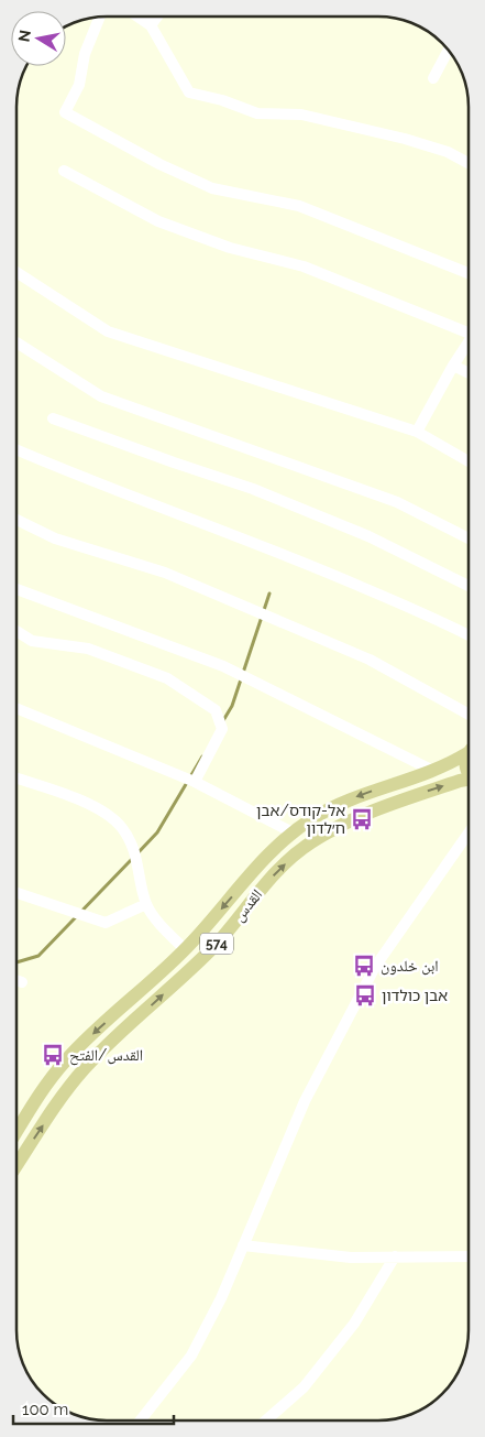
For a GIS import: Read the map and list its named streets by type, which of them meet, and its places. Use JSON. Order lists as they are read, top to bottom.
{
  "streets": {
    "main road": ["القدس", "574"]
  },
  "places": {
    "bus stop": [
      "אל-קודס/אבן ח׳לדון",
      "ابن خلدون",
      "אבן כולדון",
      "القدس/الفتح"
    ]
  },
  "scale_bar": "100 m",
  "north": "left"
}
